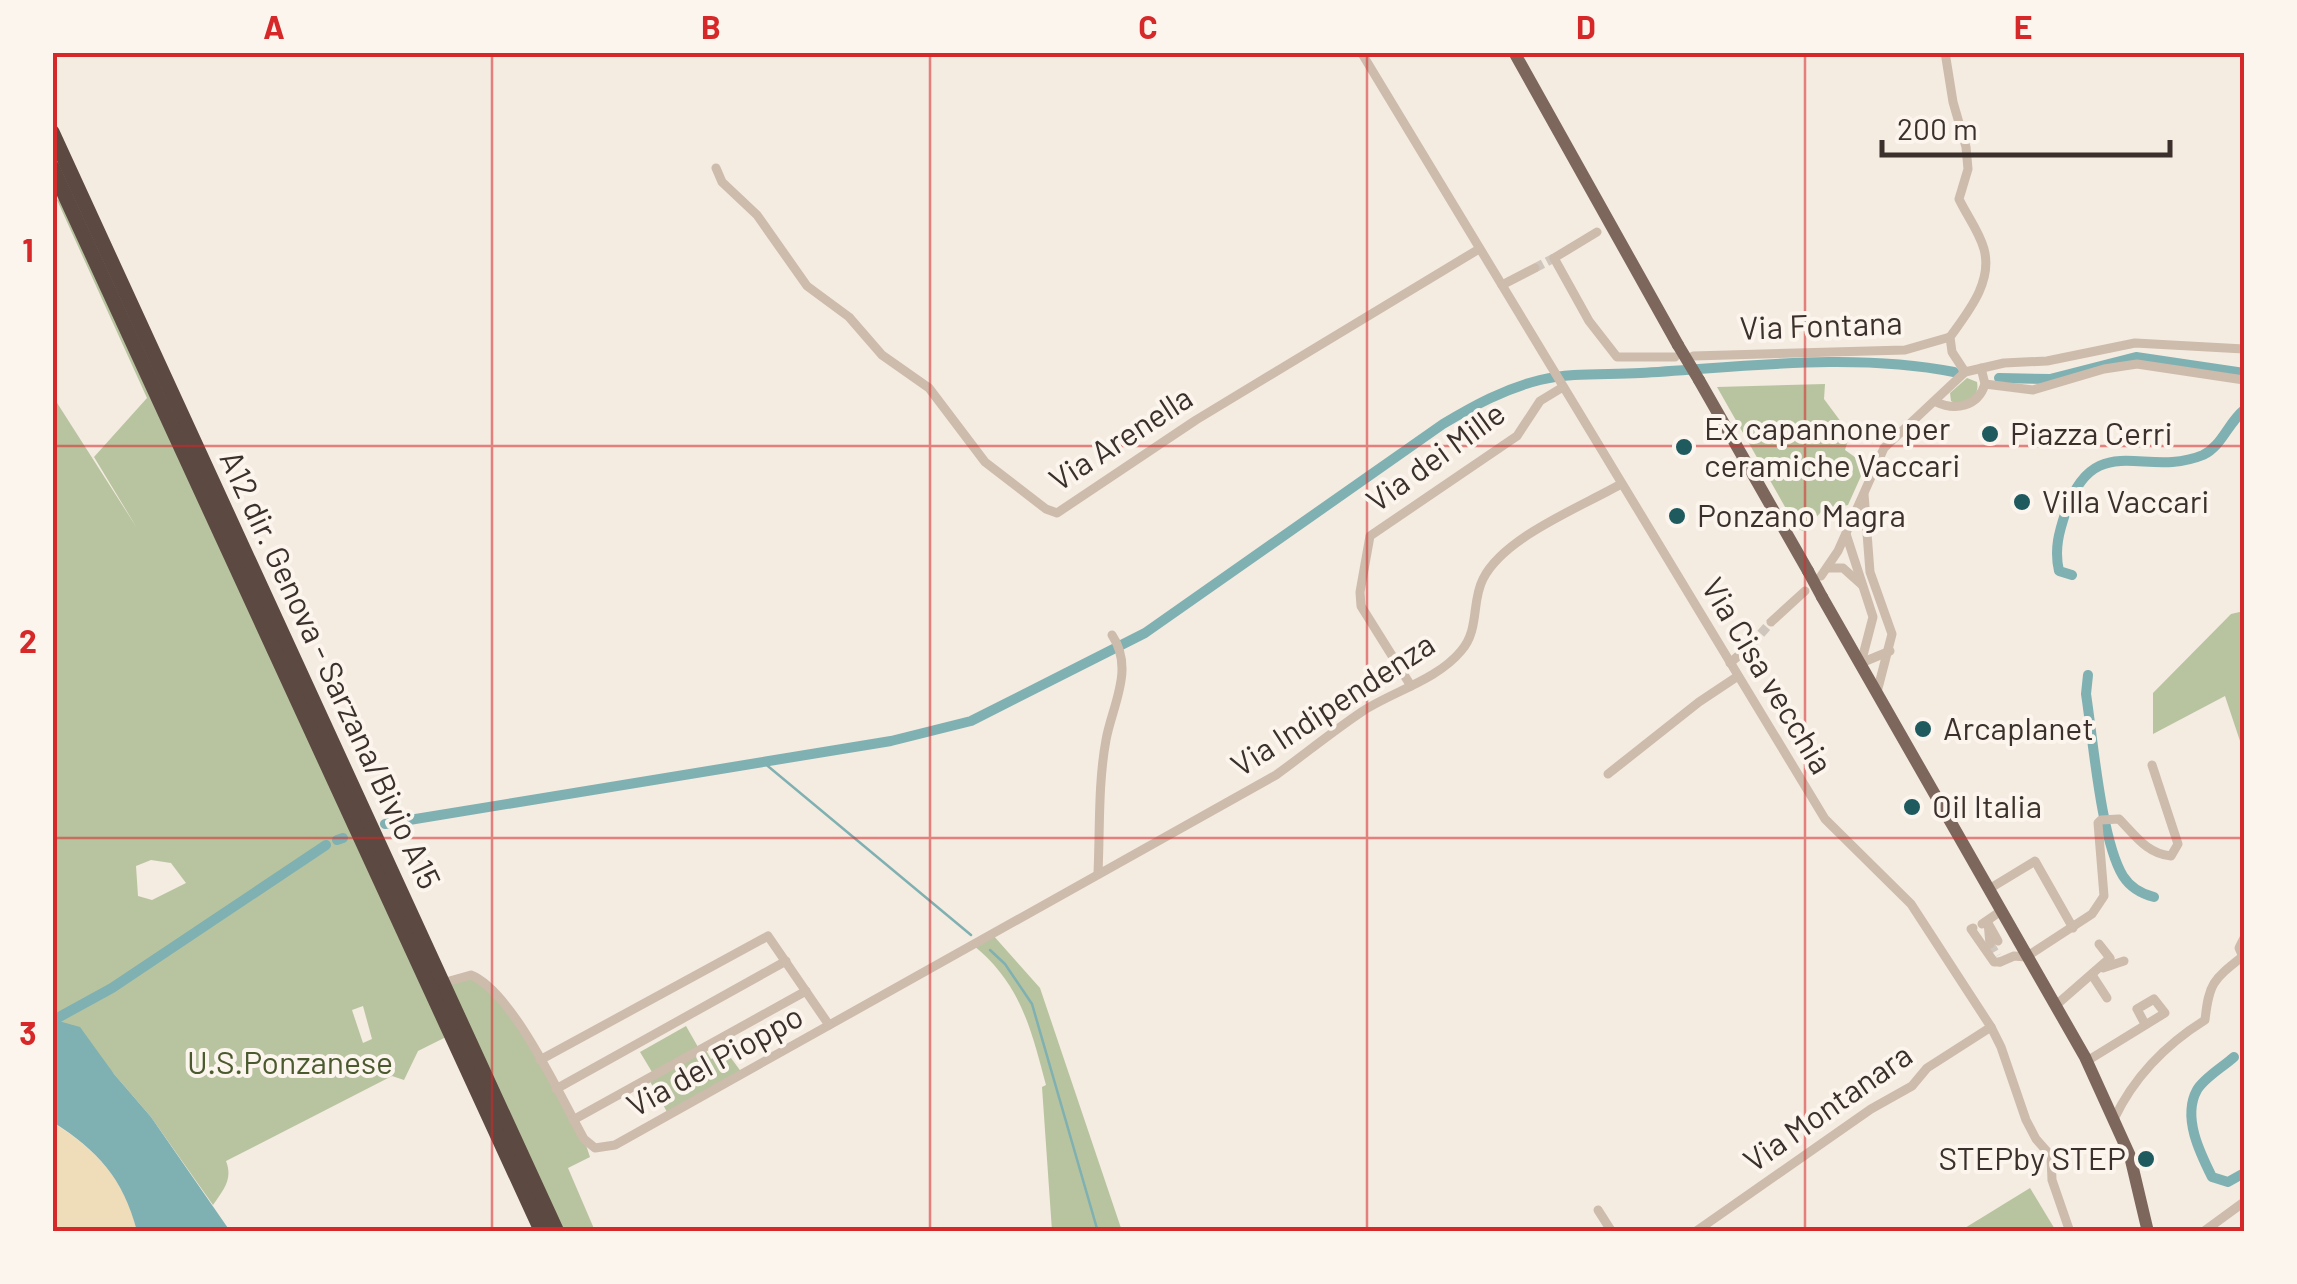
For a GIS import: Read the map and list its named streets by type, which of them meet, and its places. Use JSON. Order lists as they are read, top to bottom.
{
  "streets": {
    "highway": ["A12 dir. Genova - Sarzana/Bivio A15"],
    "street": [
      "Via Fontana",
      "Via Arenella",
      "Via dei Mille",
      "Via Cisa vecchia",
      "Via Indipendenza",
      "Via del Pioppo",
      "Via Montanara"
    ]
  },
  "crossings": [
    ["Via Arenella", "Via Cisa vecchia"],
    ["Via dei Mille", "Via Cisa vecchia"],
    ["Via dei Mille", "Via Indipendenza"],
    ["Via Cisa vecchia", "Via Indipendenza"],
    ["Via Cisa vecchia", "Via Montanara"],
    ["Via Indipendenza", "Via del Pioppo"]
  ],
  "parks": ["U.S.Ponzanese"],
  "places": [
    "Piazza Cerri",
    "Ex capannone per ceramiche Vaccari",
    "Villa Vaccari",
    "Ponzano Magra",
    "Arcaplanet",
    "Oil Italia",
    "STEPby STEP"
  ],
  "scale_bar": "200 m",
  "grid": {
    "columns": [
      "A",
      "B",
      "C",
      "D",
      "E"
    ],
    "rows": ["1", "2", "3"]
  }
}
